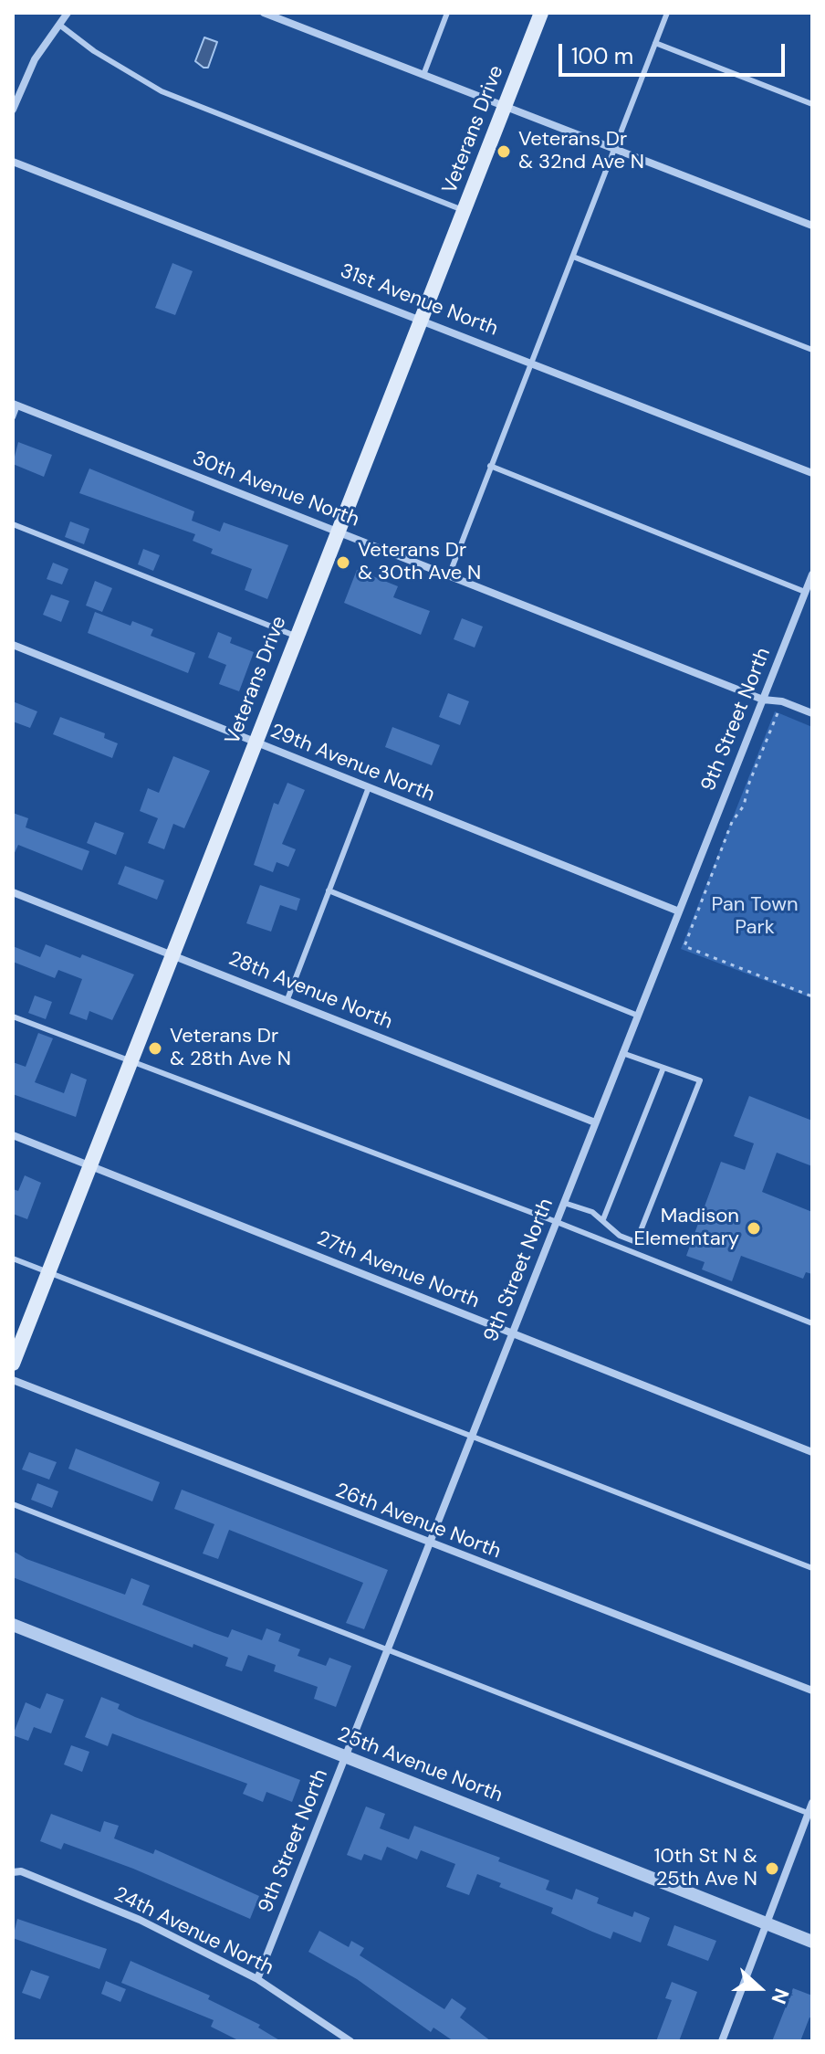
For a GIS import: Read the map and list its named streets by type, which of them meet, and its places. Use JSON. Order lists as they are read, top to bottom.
{
  "streets": {
    "main road": ["Veterans Drive"],
    "street": [
      "31st Avenue North",
      "30th Avenue North",
      "9th Street North",
      "29th Avenue North",
      "28th Avenue North",
      "27th Avenue North",
      "26th Avenue North",
      "25th Avenue North",
      "24th Avenue North"
    ]
  },
  "crossings": [
    ["Veterans Drive", "31st Avenue North"],
    ["Veterans Drive", "30th Avenue North"],
    ["Veterans Drive", "29th Avenue North"],
    ["Veterans Drive", "28th Avenue North"],
    ["Veterans Drive", "27th Avenue North"],
    ["30th Avenue North", "9th Street North"],
    ["9th Street North", "29th Avenue North"],
    ["9th Street North", "28th Avenue North"],
    ["9th Street North", "27th Avenue North"],
    ["9th Street North", "26th Avenue North"],
    ["9th Street North", "25th Avenue North"],
    ["9th Street North", "24th Avenue North"]
  ],
  "parks": ["Pan Town Park"],
  "places": [
    "Veterans Dr & 32nd Ave N",
    "Veterans Dr & 30th Ave N",
    "Veterans Dr & 28th Ave N",
    "Madison Elementary",
    "10th St N & 25th Ave N"
  ],
  "scale_bar": "100 m",
  "north": "right"
}
